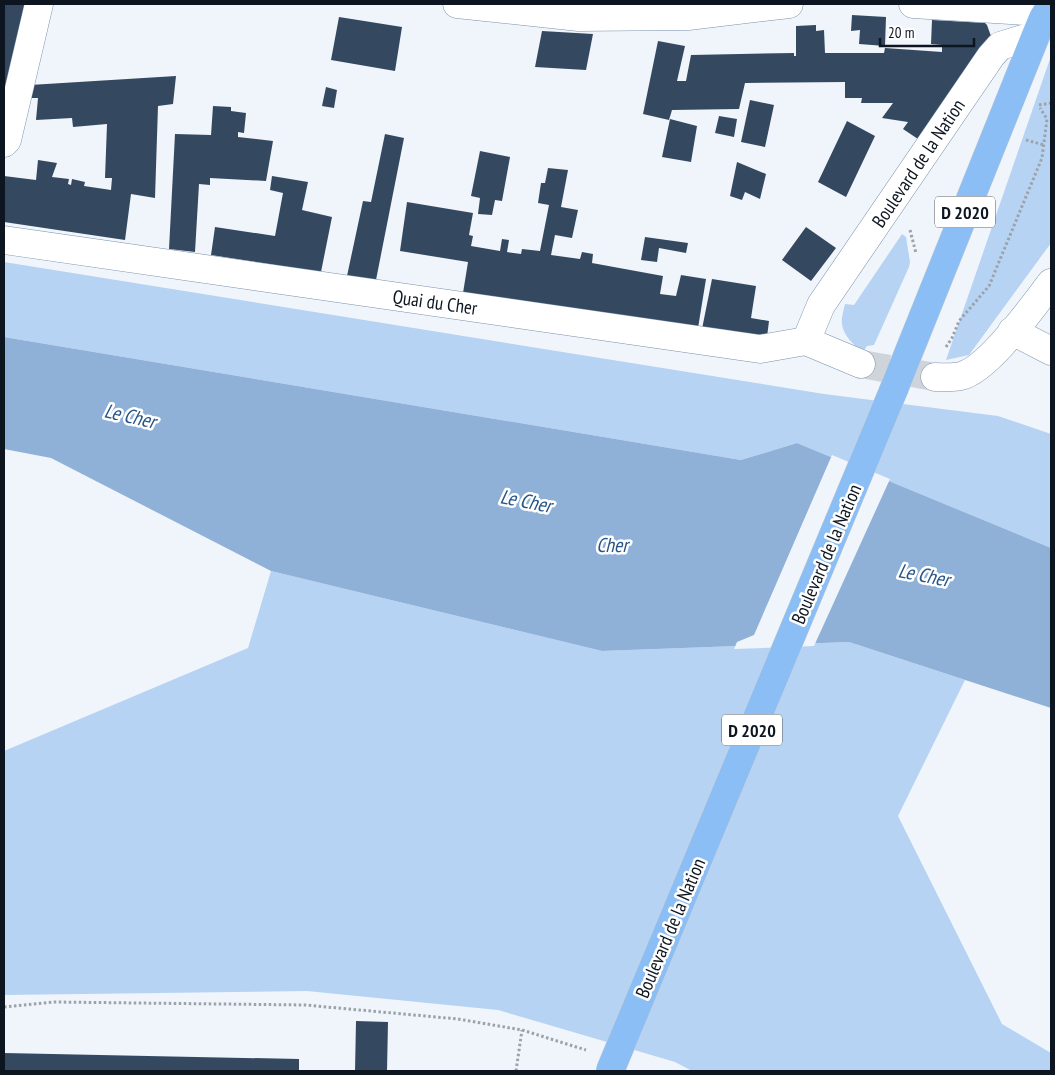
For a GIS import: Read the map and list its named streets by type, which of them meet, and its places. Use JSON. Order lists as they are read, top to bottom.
{
  "streets": {
    "main road": ["Boulevard de la Nation", "D 2020"],
    "street": ["Quai du Cher"]
  },
  "crossings": [
    ["Boulevard de la Nation", "Quai du Cher"]
  ],
  "water": ["Le Cher", "Cher"],
  "scale_bar": "20 m"
}
